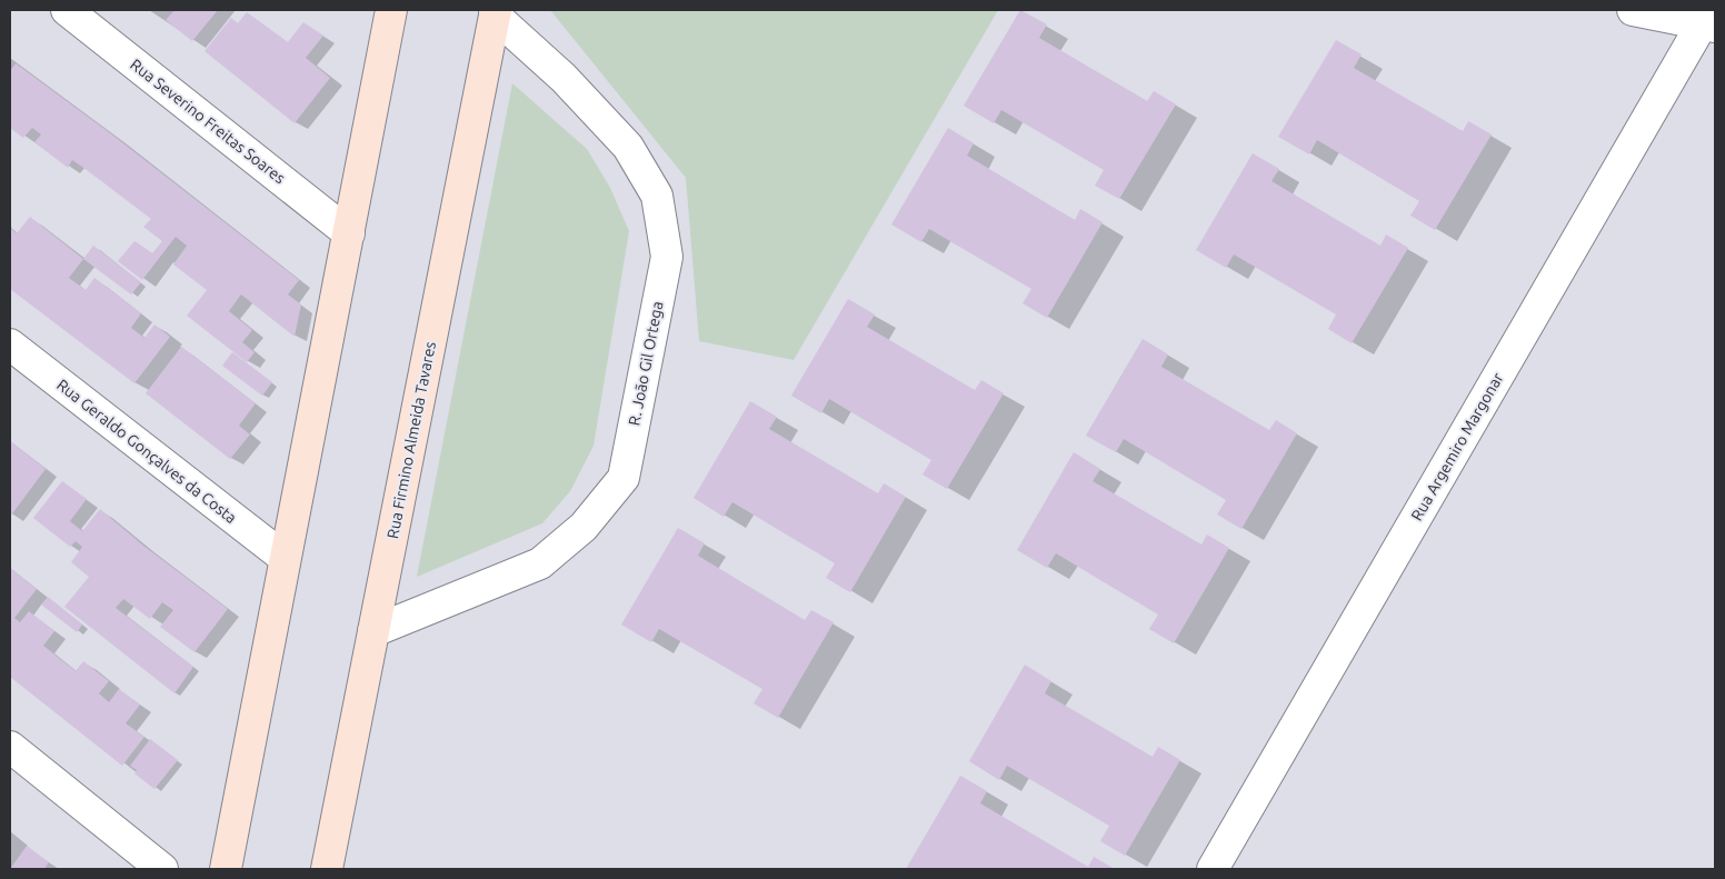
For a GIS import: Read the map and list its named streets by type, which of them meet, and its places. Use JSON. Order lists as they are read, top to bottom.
{
  "streets": {
    "street": [
      "Rua Severino Freitas Soares",
      "R. João Gil Ortega",
      "Rua Firmino Almeida Tavares",
      "Rua Argemiro Margonar",
      "Rua Geraldo Gonçalves da Costa"
    ]
  },
  "crossings": [
    ["R. João Gil Ortega", "Rua Firmino Almeida Tavares"]
  ]
}
